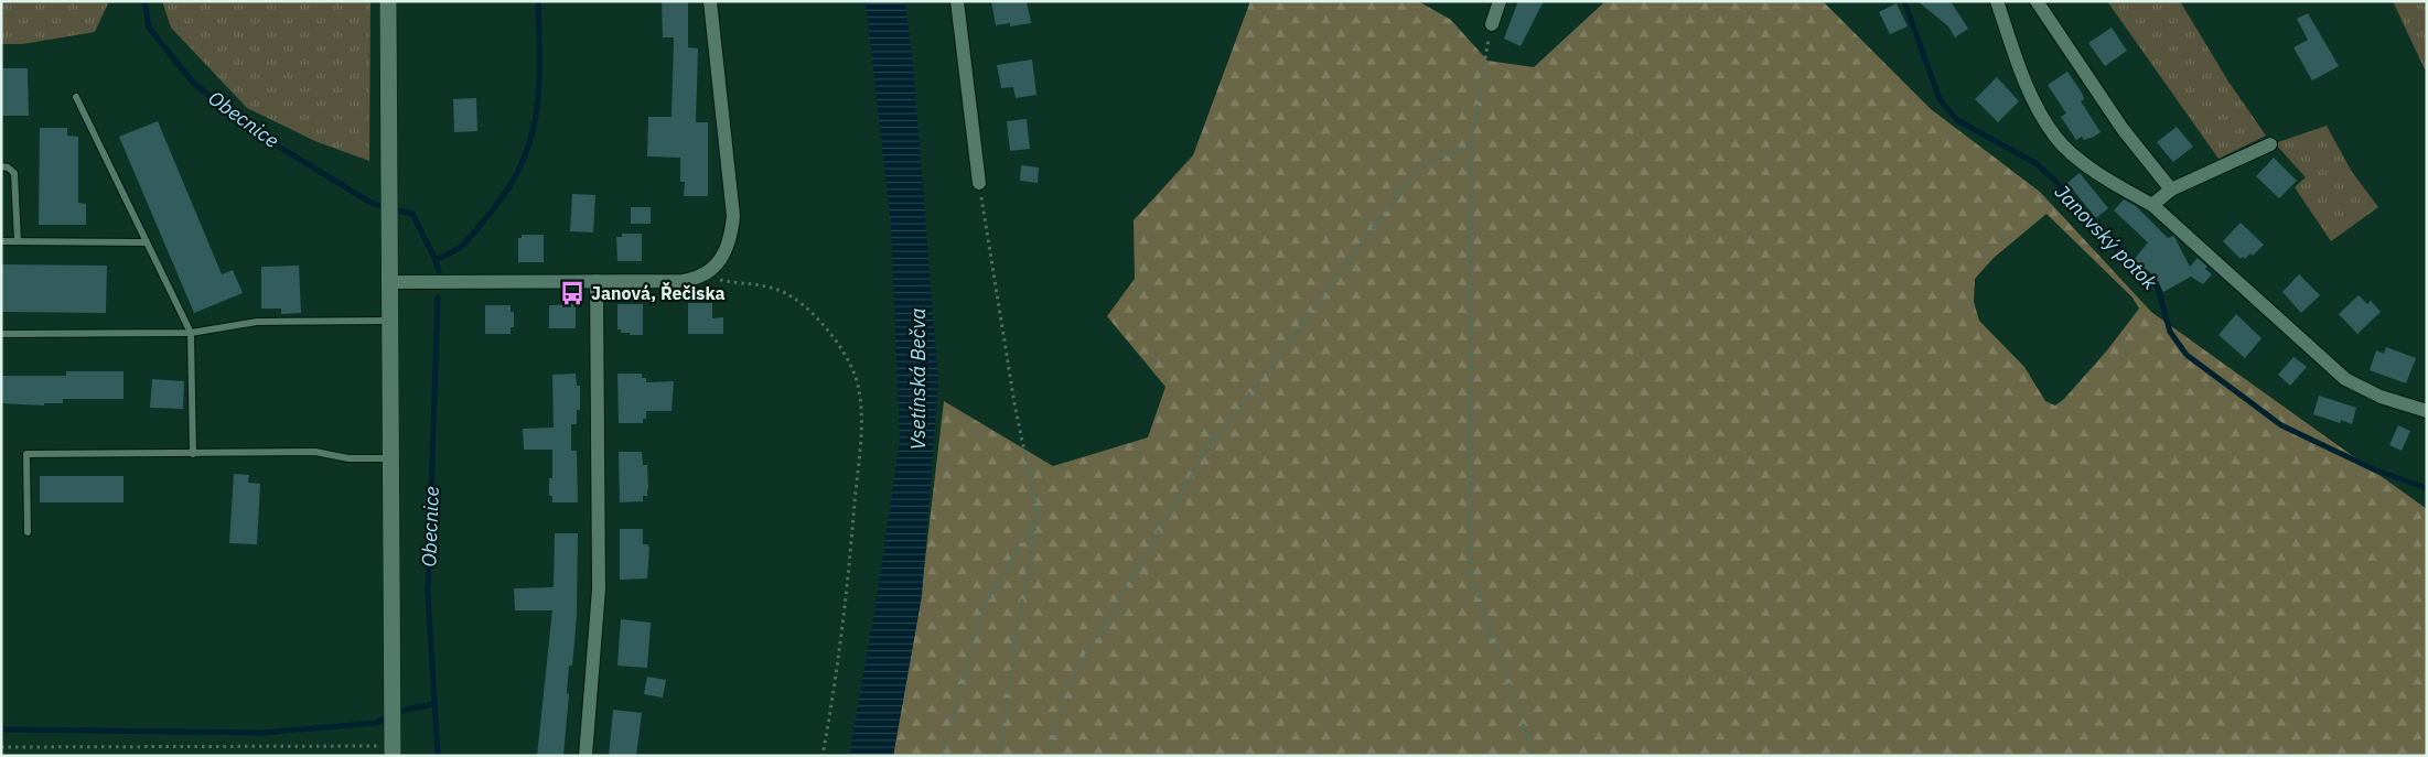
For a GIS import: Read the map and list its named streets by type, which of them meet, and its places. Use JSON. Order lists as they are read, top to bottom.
{
  "water": ["Obecnice", "Janovský potok", "Vsetínská Bečva"],
  "places": {
    "bus stop": ["Janová, Řečiska"]
  }
}
